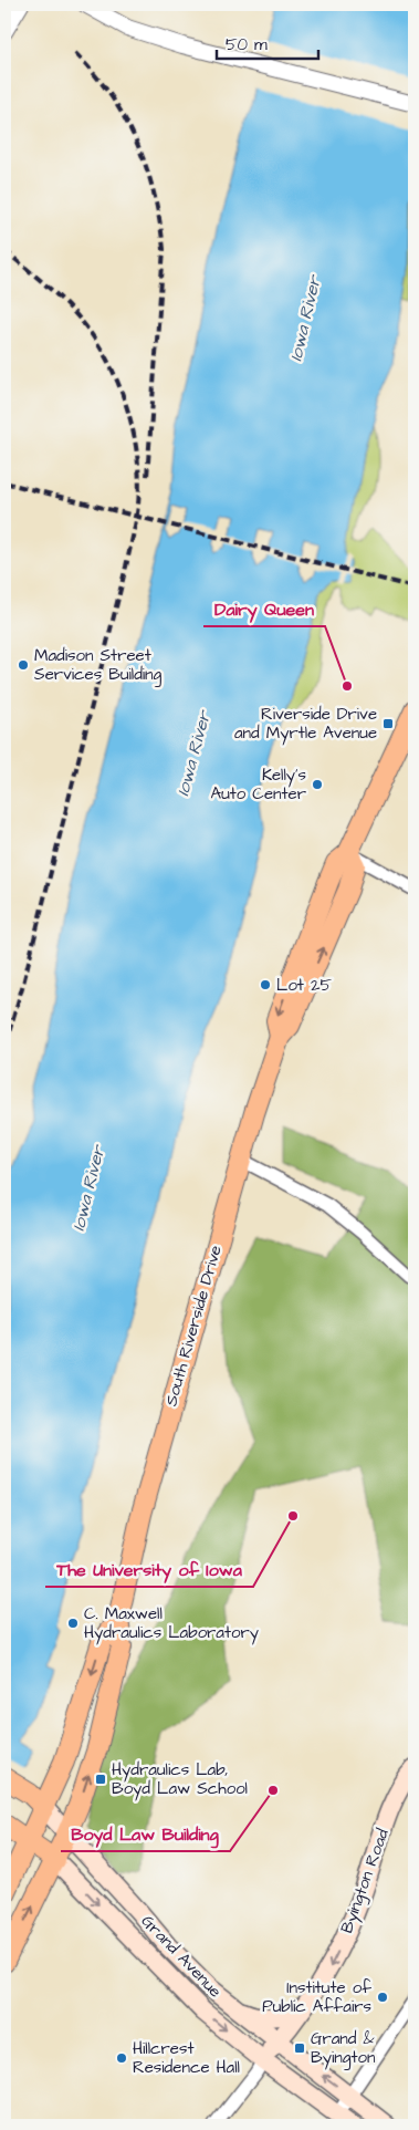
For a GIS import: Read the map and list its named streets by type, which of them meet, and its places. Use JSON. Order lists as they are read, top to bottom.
{
  "streets": {
    "main road": ["South Riverside Drive", "Byington Road", "Grand Avenue"]
  },
  "crossings": [
    ["South Riverside Drive", "Grand Avenue"],
    ["Byington Road", "Grand Avenue"]
  ],
  "one_way": ["Byington Road"],
  "water": ["Iowa River"],
  "places": {
    "other": [
      "Madison Street Services Building",
      "Dairy Queen",
      "Kelly's Auto Center",
      "Lot 25",
      "The University of Iowa",
      "C. Maxwell Hydraulics Laboratory",
      "Boyd Law Building",
      "Institute of Public Affairs",
      "Hillcrest Residence Hall"
    ],
    "transit": ["Riverside Drive and Myrtle Avenue", "Hydraulics Lab, Boyd Law School", "Grand & Byington"]
  },
  "scale_bar": "50 m"
}
